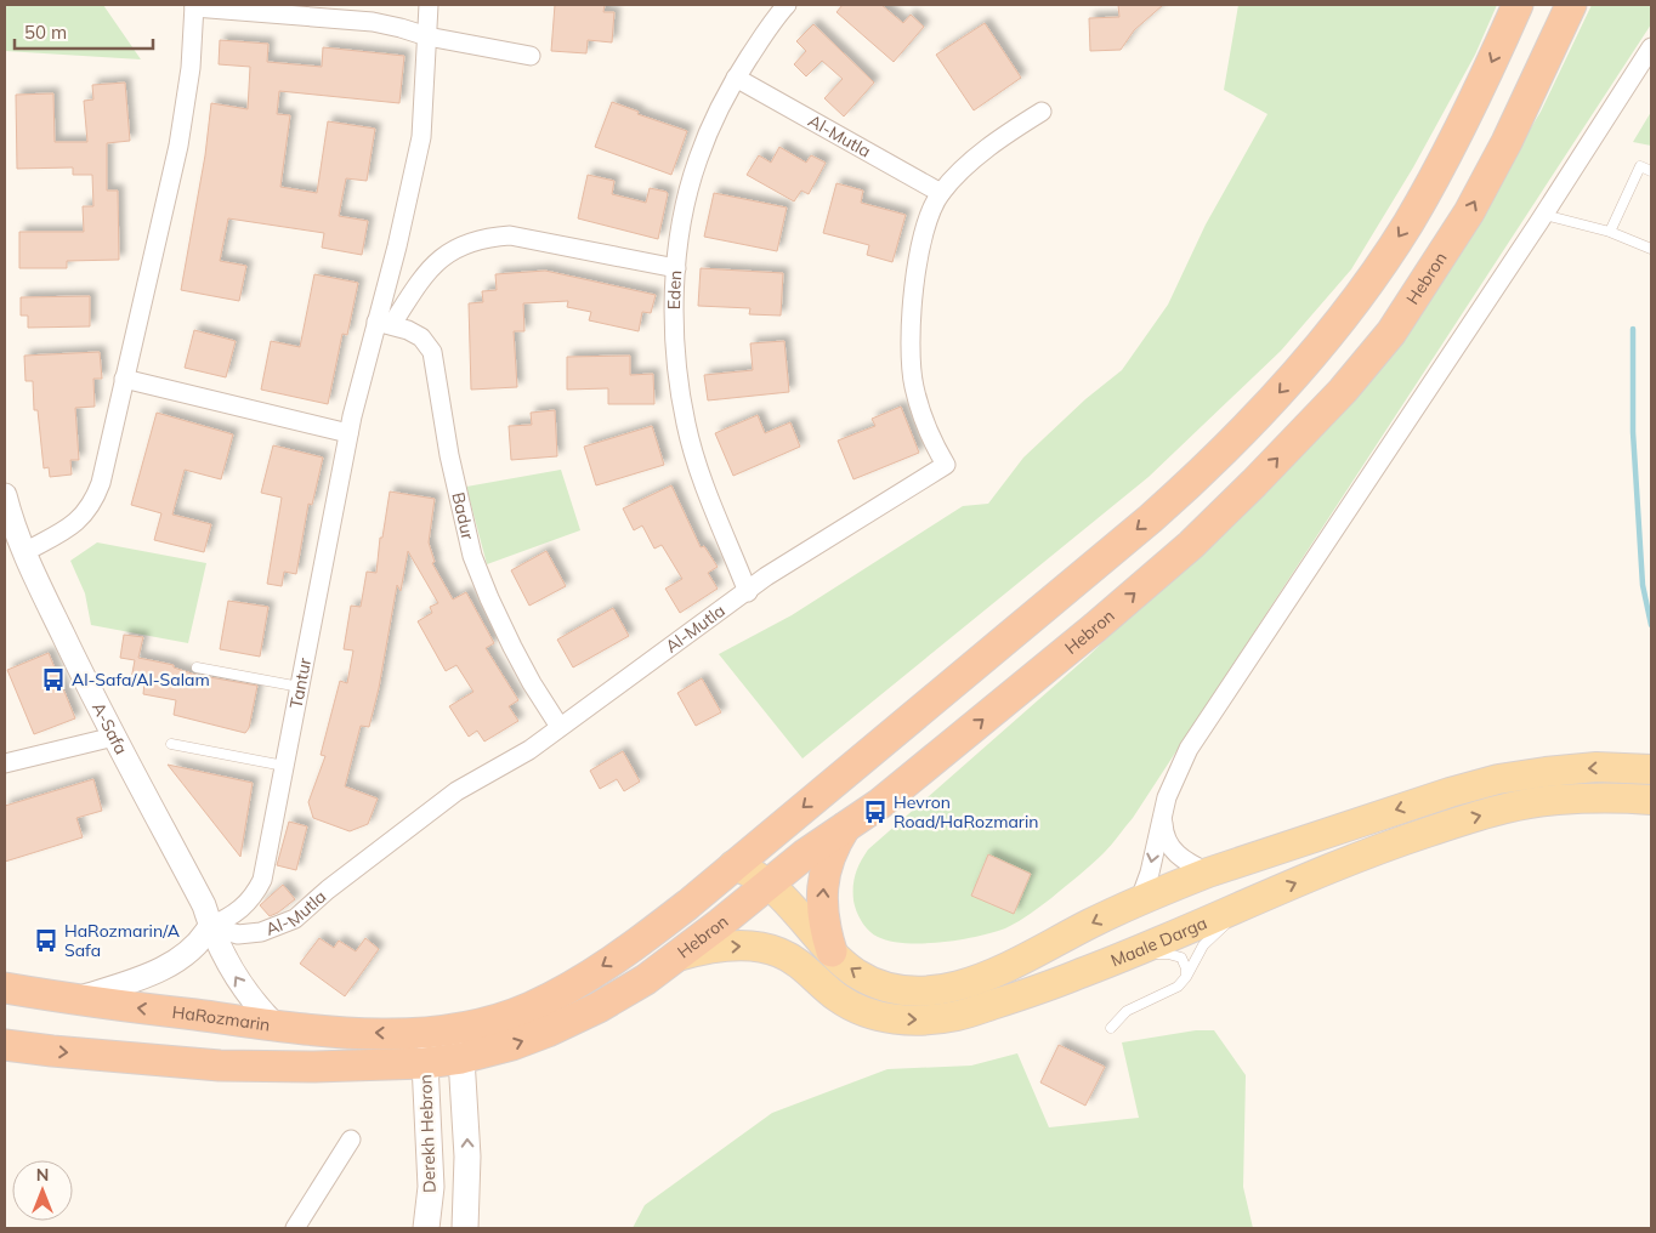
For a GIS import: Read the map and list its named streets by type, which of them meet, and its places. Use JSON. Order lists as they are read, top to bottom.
{
  "streets": {
    "highway": ["Hebron", "HaRozmarin"],
    "main road": ["Maale Darga", "Derekh Hebron"],
    "street": [
      "Al-Mutla",
      "Eden",
      "Badur",
      "Tantur",
      "A-Safa"
    ]
  },
  "crossings": [
    ["Al-Mutla", "Eden"],
    ["Al-Mutla", "Badur"],
    ["Al-Mutla", "Tantur"],
    ["Al-Mutla", "A-Safa"],
    ["Hebron", "Maale Darga"],
    ["Hebron", "HaRozmarin"],
    ["Hebron", "Derekh Hebron"],
    ["Badur", "Tantur"],
    ["Tantur", "A-Safa"],
    ["A-Safa", "HaRozmarin"],
    ["HaRozmarin", "Derekh Hebron"]
  ],
  "places": {
    "bus stop": ["Al-Safa/Al-Salam", "Hevron Road/HaRozmarin", "HaRozmarin/A Safa"]
  },
  "scale_bar": "50 m",
  "north": "top"
}
